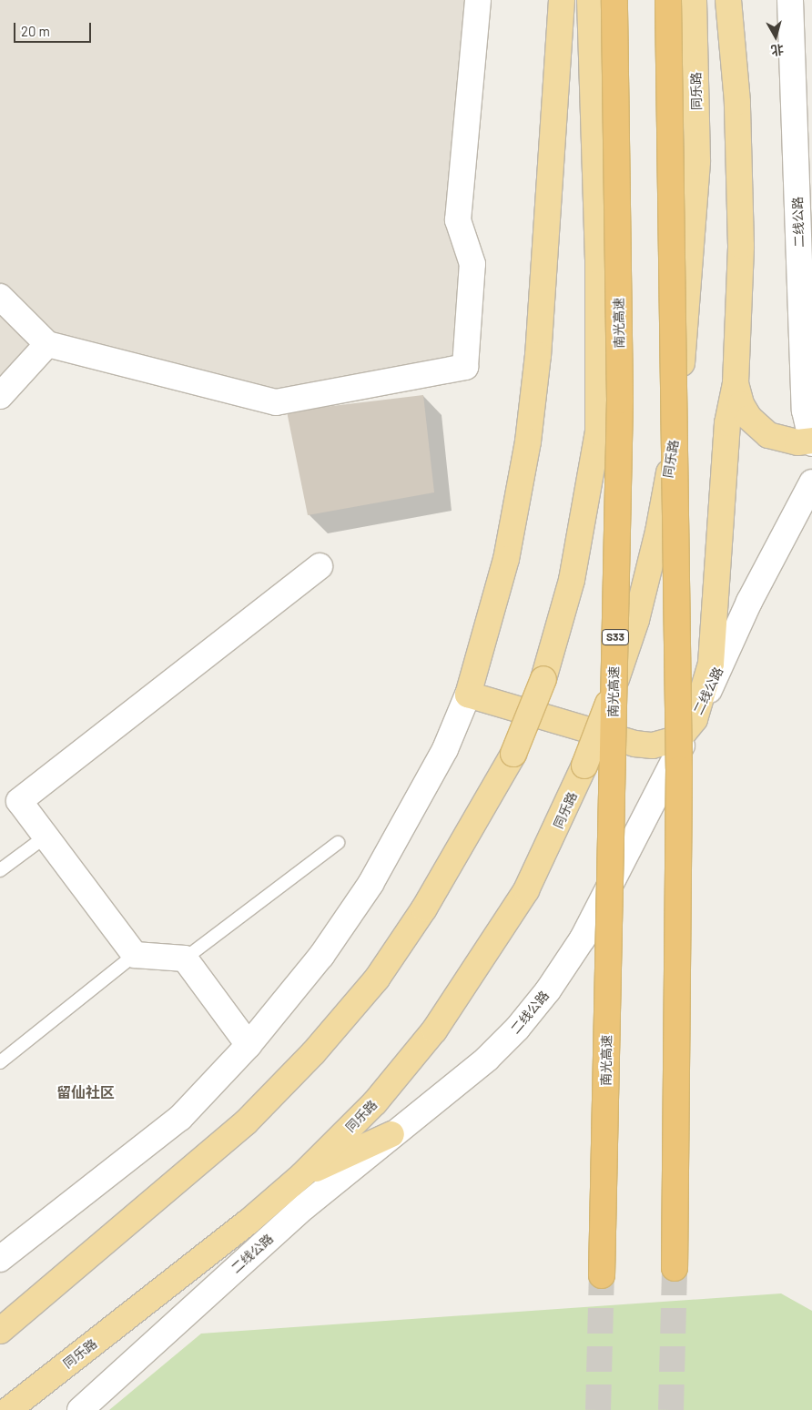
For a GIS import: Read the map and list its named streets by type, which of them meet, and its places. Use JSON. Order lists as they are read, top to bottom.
{
  "streets": {
    "highway": ["南光高速", "S33"],
    "main road": ["同乐路"],
    "street": ["二线公路"]
  },
  "districts": ["留仙社区"],
  "scale_bar": "20 m",
  "north": "bottom"
}
